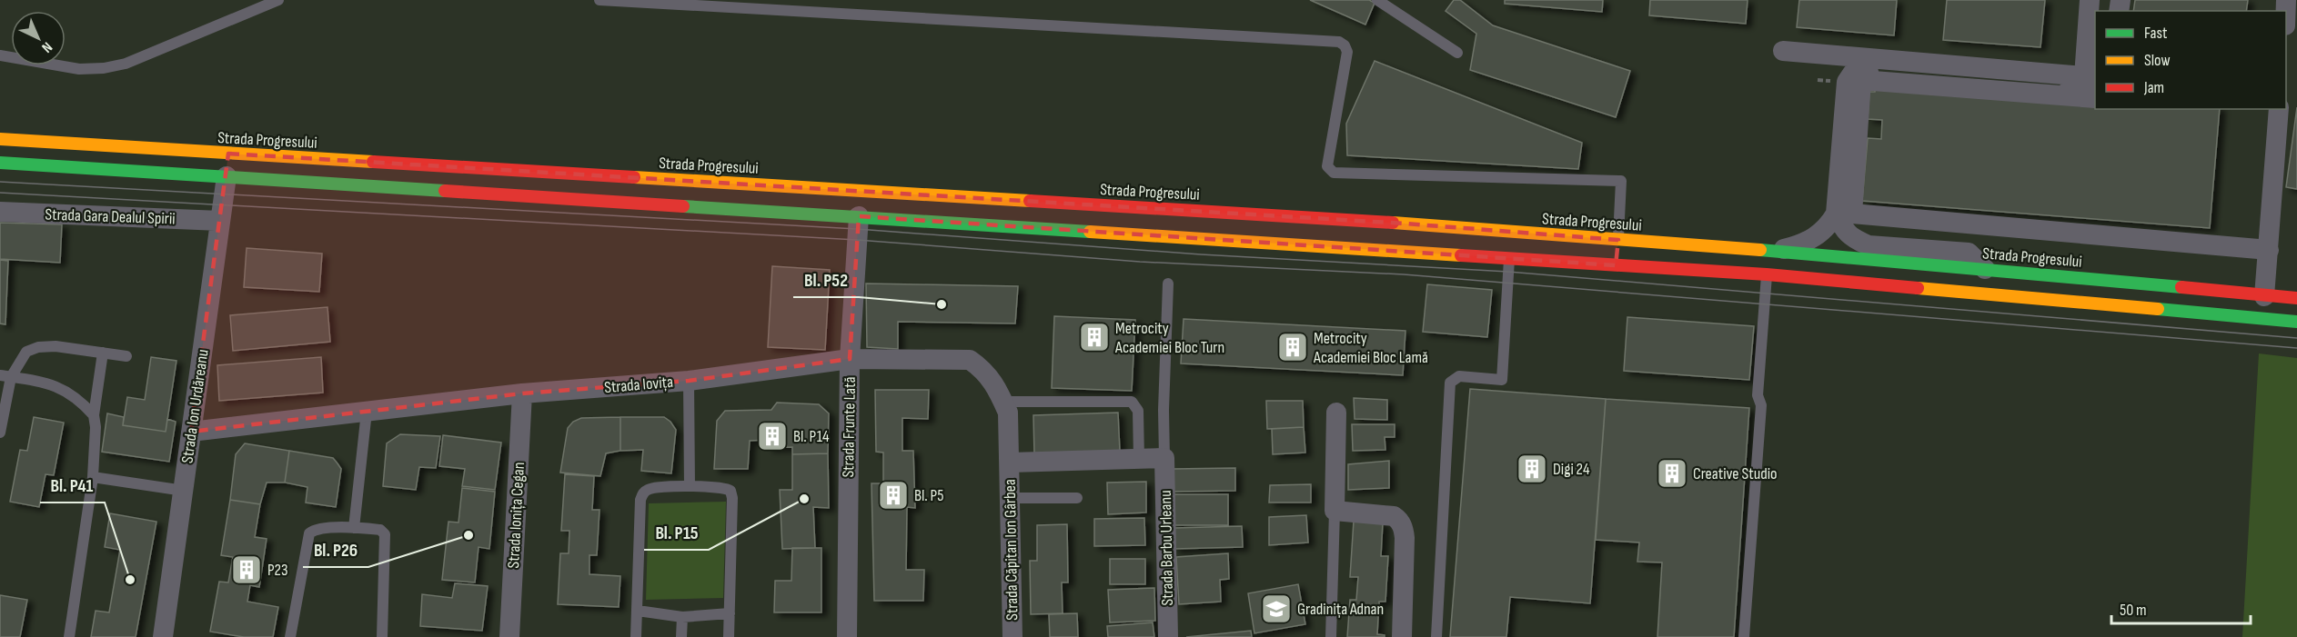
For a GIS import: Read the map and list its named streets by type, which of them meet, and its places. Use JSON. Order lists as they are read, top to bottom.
{
  "streets": {
    "main road": ["Strada Progresului"],
    "street": [
      "Strada Gara Dealul Spirii",
      "Strada Iovița",
      "Strada Ion Urdăreanu",
      "Strada Frunte Lată",
      "Strada Ionița Cegan",
      "Strada Barbu Urleanu",
      "Strada Căpitan Ion Gârbea"
    ]
  },
  "crossings": [
    ["Strada Gara Dealul Spirii", "Strada Ion Urdăreanu"],
    ["Strada Iovița", "Strada Ion Urdăreanu"],
    ["Strada Iovița", "Strada Frunte Lată"],
    ["Strada Iovița", "Strada Ionița Cegan"],
    ["Strada Iovița", "Strada Căpitan Ion Gârbea"]
  ],
  "places": {
    "other": [
      "Bl. P52",
      "Bl. P15",
      "Bl. P26",
      "Bl. P41"
    ],
    "building": [
      "Metrocity Academiei Bloc Turn",
      "Metrocity Academiei Bloc Lamă",
      "Bl. P14",
      "Digi 24",
      "Creative Studio",
      "Bl. P5",
      "P23"
    ],
    "school or university": ["Gradinița Adnan"]
  },
  "legend": ["Fast", "Slow", "Jam"],
  "scale_bar": "50 m",
  "north": "bottom right"
}
